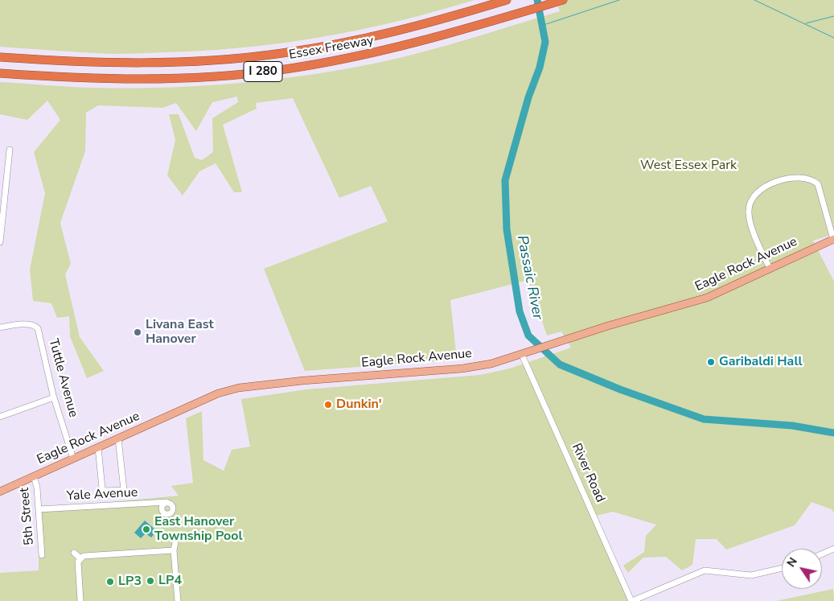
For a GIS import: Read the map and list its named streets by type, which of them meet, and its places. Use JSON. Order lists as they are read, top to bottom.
{
  "streets": {
    "highway": ["Essex Freeway", "I 280"],
    "main road": ["Eagle Rock Avenue"],
    "street": [
      "Tuttle Avenue",
      "River Road",
      "Yale Avenue",
      "5th Street"
    ]
  },
  "crossings": [
    ["Eagle Rock Avenue", "Tuttle Avenue"],
    ["Eagle Rock Avenue", "River Road"],
    ["Eagle Rock Avenue", "5th Street"],
    ["Yale Avenue", "5th Street"]
  ],
  "water": ["Passaic River"],
  "parks": ["West Essex Park"],
  "places": [
    "Livana East Hanover",
    "Garibaldi Hall",
    "Dunkin'",
    "East Hanover Township Pool",
    "LP4",
    "LP3"
  ],
  "north": "top left"
}
